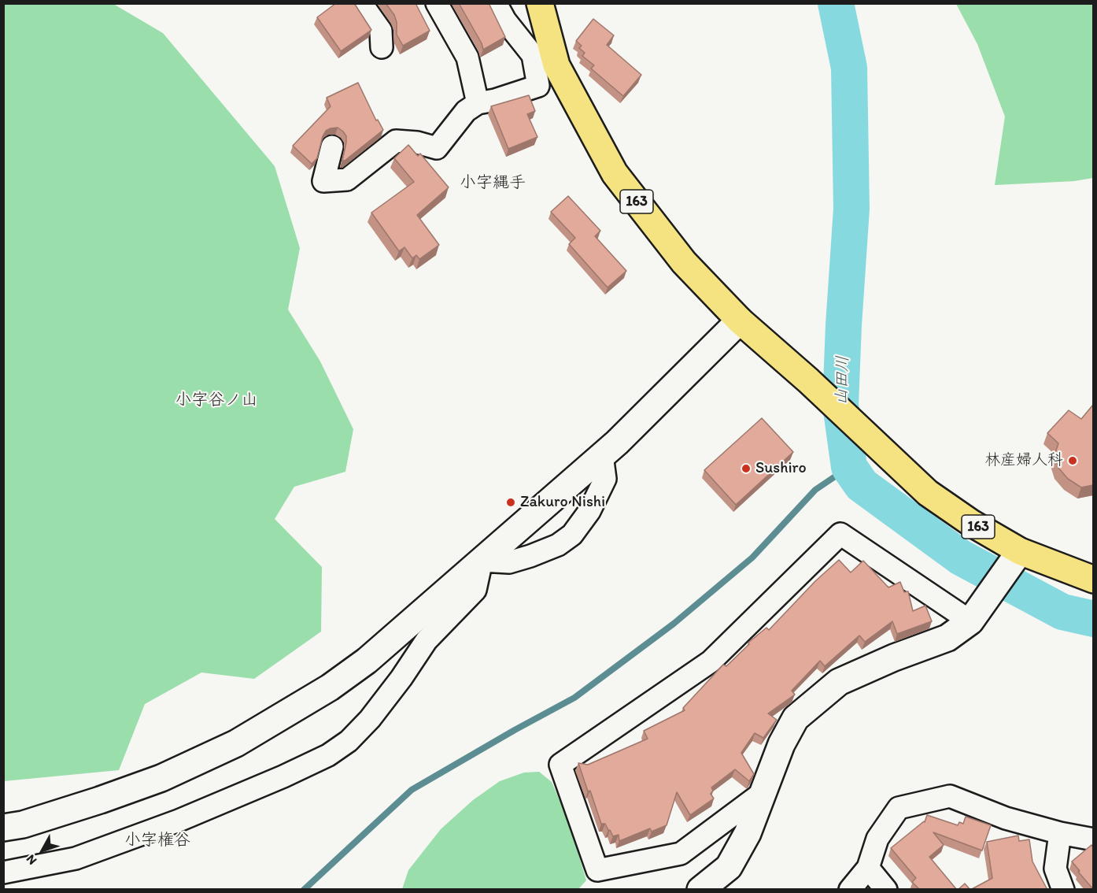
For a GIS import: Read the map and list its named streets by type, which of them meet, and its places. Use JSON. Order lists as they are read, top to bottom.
{
  "streets": {
    "highway": ["163"]
  },
  "districts": ["小字縄手", "小字谷ノ山", "小字権谷"],
  "water": ["山田川"],
  "places": ["林産婦人科", "Sushiro", "Zakuro Nishi"],
  "north": "bottom left"
}
